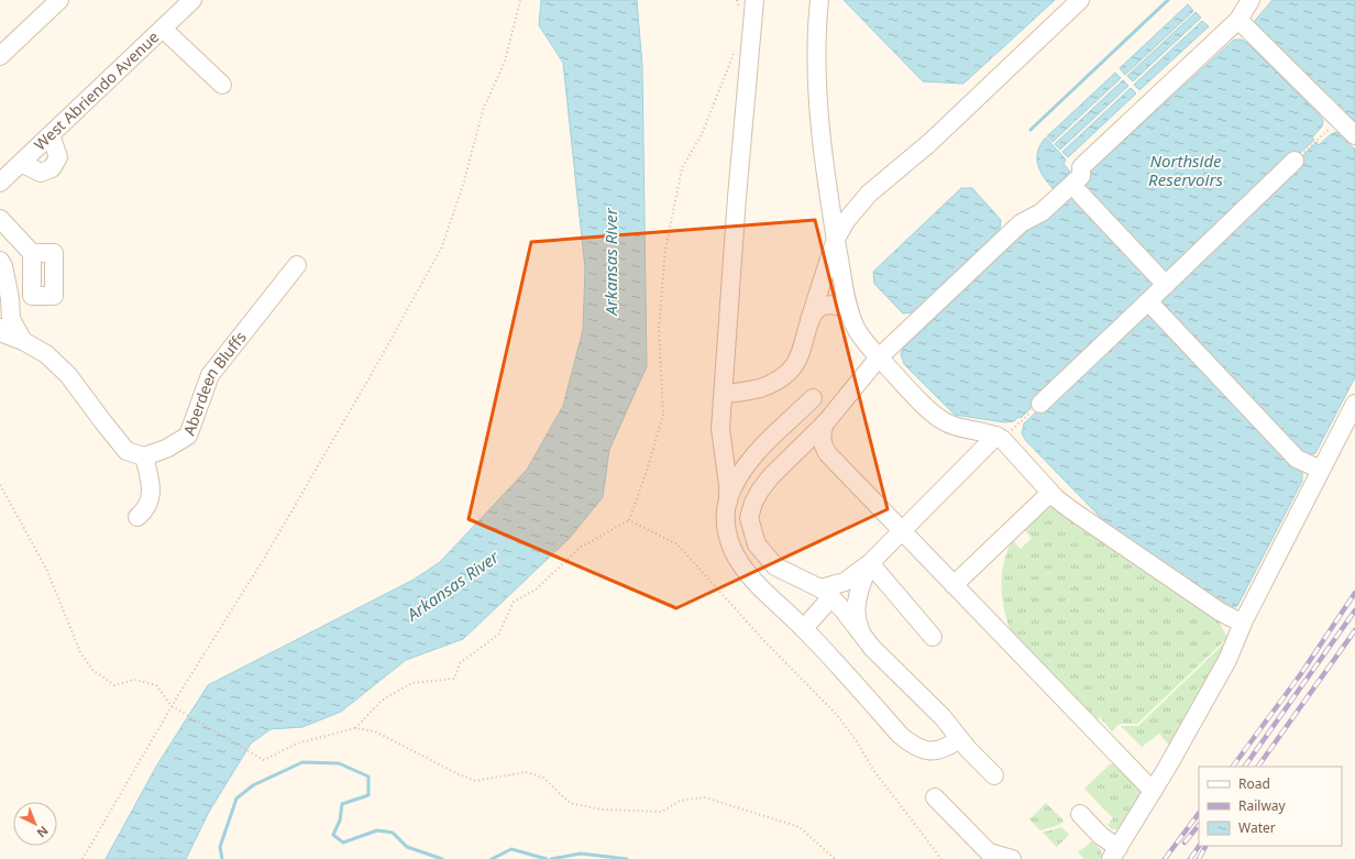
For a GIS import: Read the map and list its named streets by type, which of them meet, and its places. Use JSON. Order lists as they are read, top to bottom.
{
  "streets": {
    "street": ["West Abriendo Avenue", "Aberdeen Bluffs"]
  },
  "water": ["Northside Reservoirs", "Arkansas River"],
  "legend": ["Road", "Railway", "Water"],
  "north": "bottom right"
}
